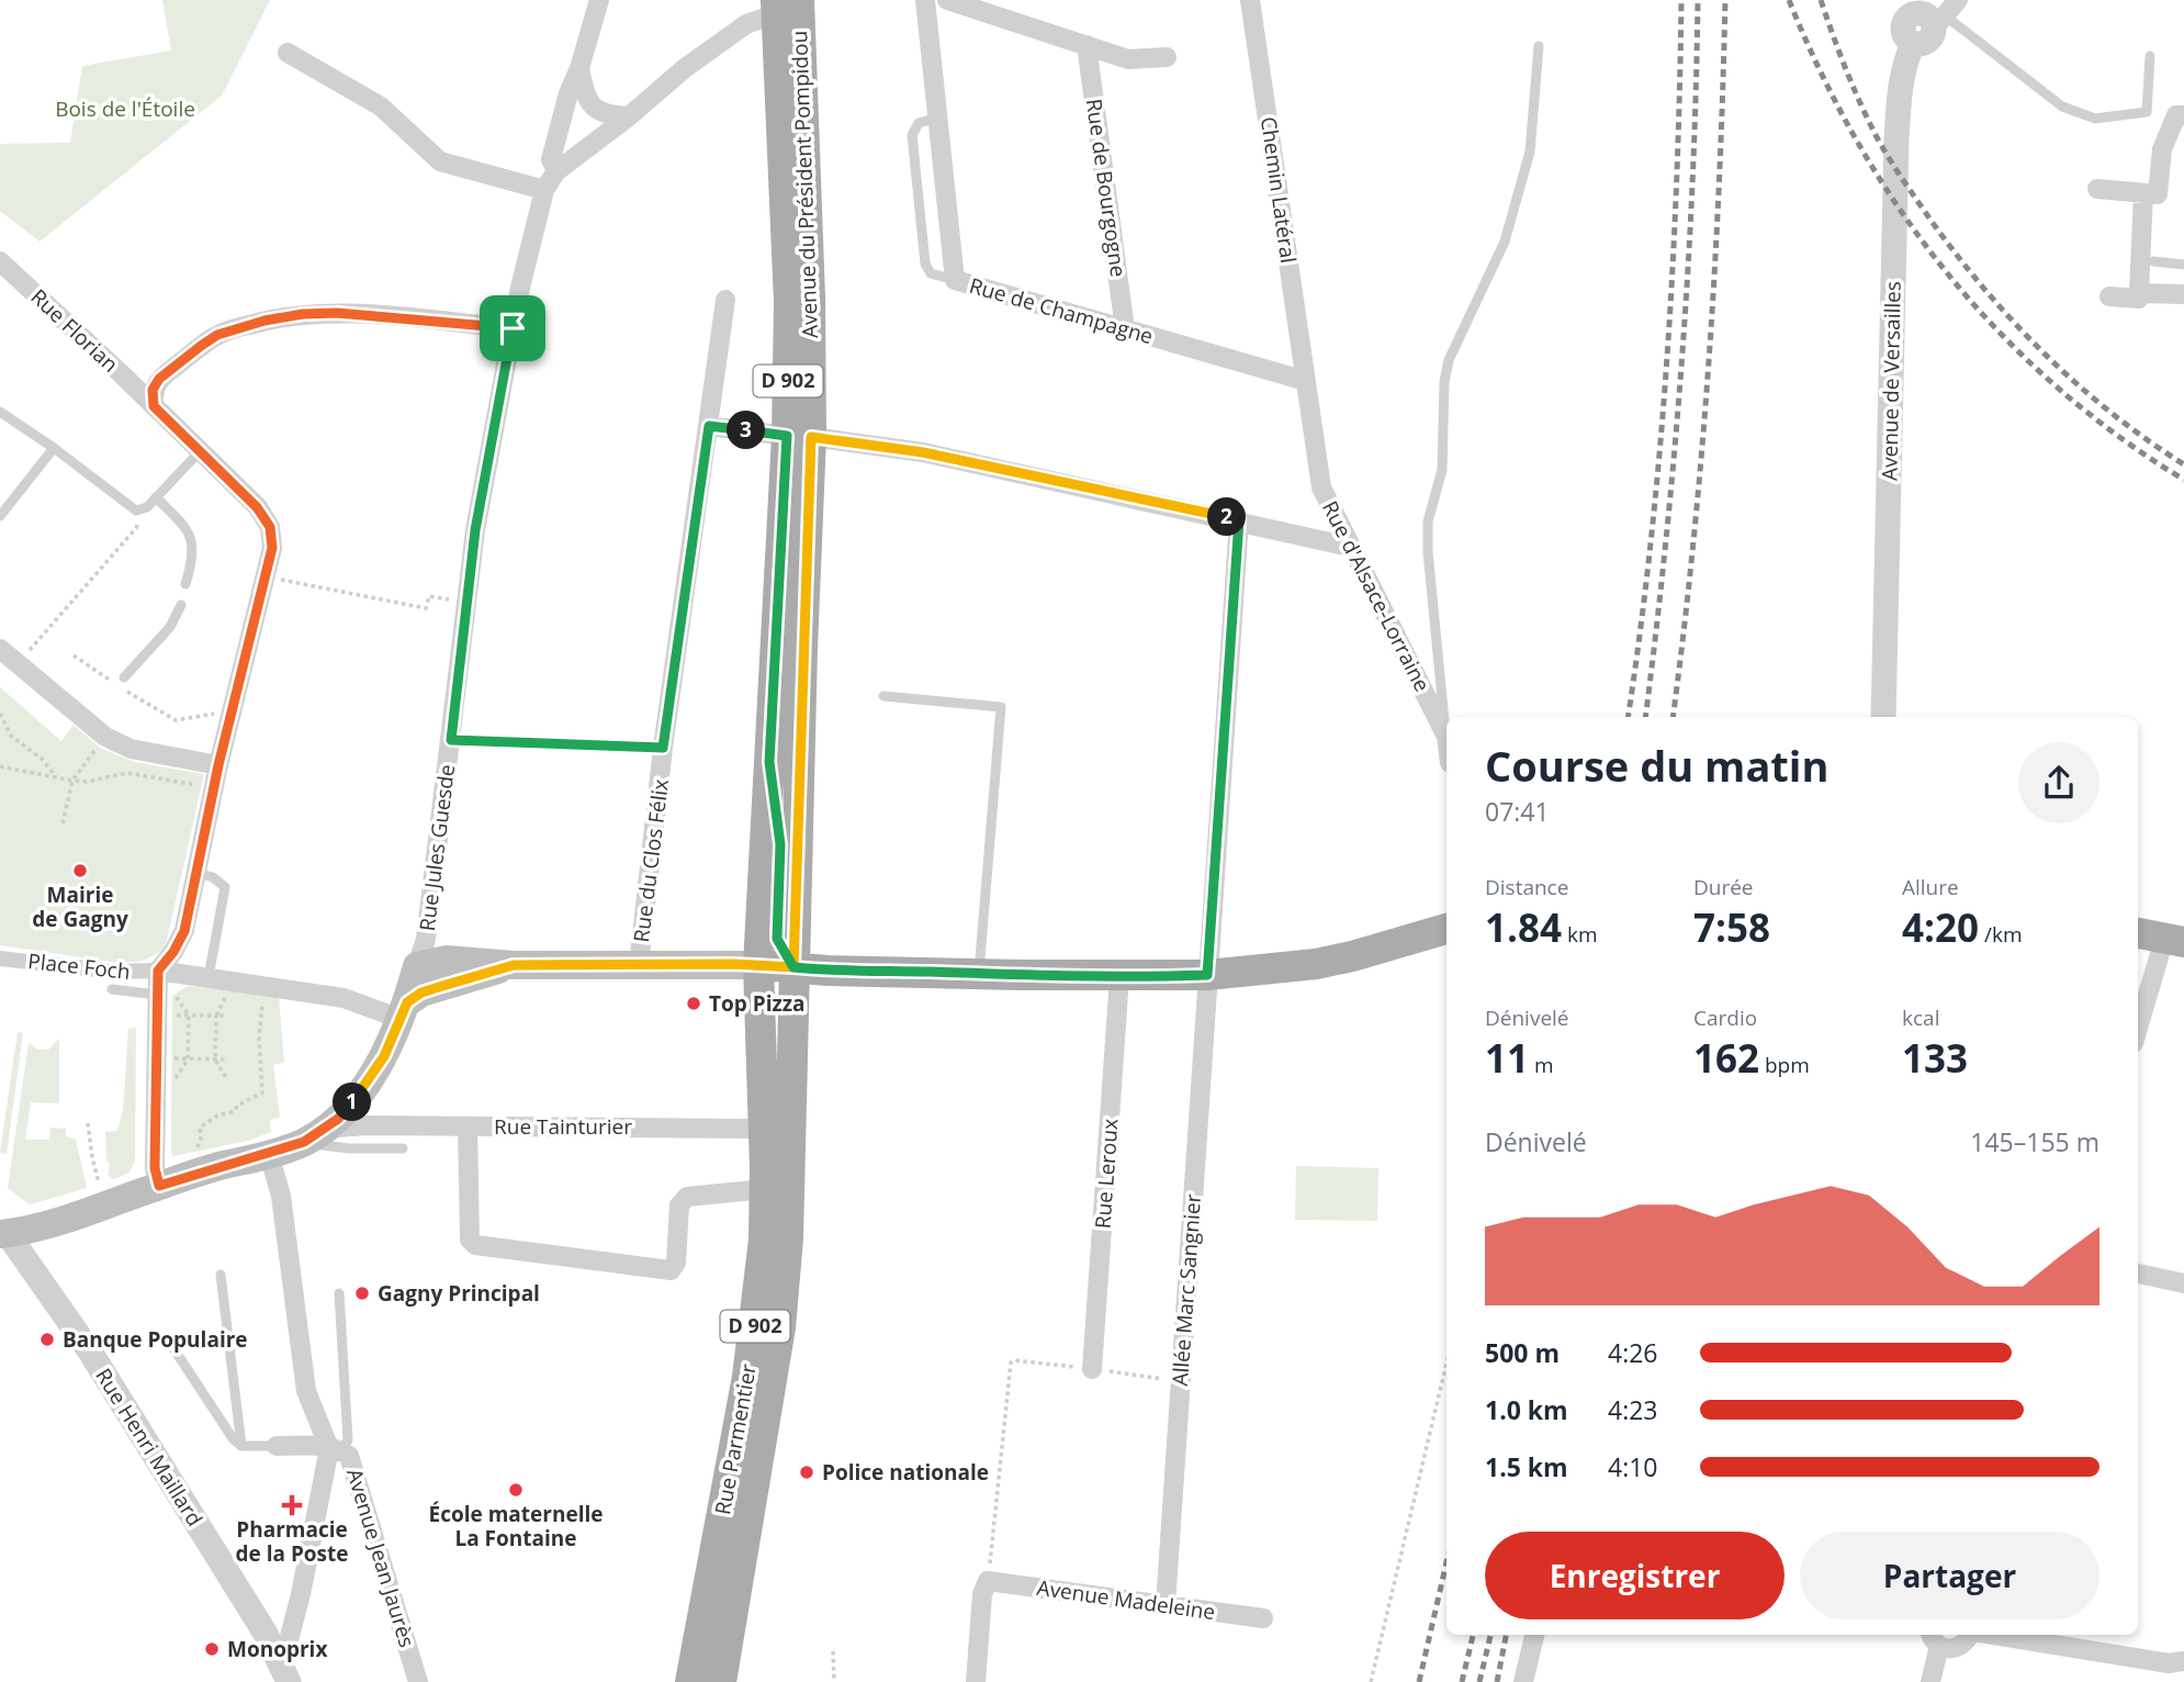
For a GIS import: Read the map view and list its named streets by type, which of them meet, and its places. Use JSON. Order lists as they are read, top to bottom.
{
  "streets": {
    "main road": [
      "Avenue du Président Pompidou",
      "D 902",
      "Rue Jules Guesde",
      "Rue Parmentier"
    ],
    "street": [
      "Rue de Bourgogne",
      "Chemin Latéral",
      "Rue de Champagne",
      "Rue Florian",
      "Avenue de Versailles",
      "Rue d'Alsace-Lorraine",
      "Rue du Clos Félix",
      "Place Foch",
      "Rue Tainturier",
      "Rue Leroux",
      "Allée Marc Sangnier",
      "Rue Henri Maillard",
      "Avenue Jean Jaurès",
      "Avenue Madeleine"
    ]
  },
  "crossings": [
    ["Avenue du Président Pompidou", "Rue Parmentier"],
    ["Rue de Bourgogne", "Rue de Champagne"],
    ["Chemin Latéral", "Rue de Champagne"],
    ["Chemin Latéral", "Rue d'Alsace-Lorraine"],
    ["Rue de Champagne", "Rue d'Alsace-Lorraine"],
    ["Rue Jules Guesde", "Rue Tainturier"],
    ["Rue Tainturier", "Rue Parmentier"],
    ["Allée Marc Sangnier", "Avenue Madeleine"]
  ],
  "parks": ["Bois de l'Étoile"],
  "places": {
    "other": [
      "Mairie de Gagny",
      "Top Pizza",
      "Gagny Principal",
      "Banque Populaire",
      "Police nationale",
      "École maternelle La Fontaine",
      "Monoprix"
    ],
    "health": ["Pharmacie de la Poste"]
  },
  "page": {
    "pins": ["3", "2", "1"],
    "heading": ["Course du matin", "07:41"],
    "stats": [
      ["Distance", "1.84 km"],
      ["Durée", "7:58"],
      ["Allure", "4:20 /km"],
      ["Dénivelé", "11 m"],
      ["Cardio", "162 bpm"],
      ["kcal", "133"]
    ],
    "chart": ["Dénivelé", "145–155 m"],
    "list": [
      {
        "name": "500 m",
        "note": "4:26"
      },
      {
        "name": "1.0 km",
        "note": "4:23"
      },
      {
        "name": "1.5 km",
        "note": "4:10"
      }
    ],
    "buttons": ["Enregistrer", "Partager"]
  }
}
